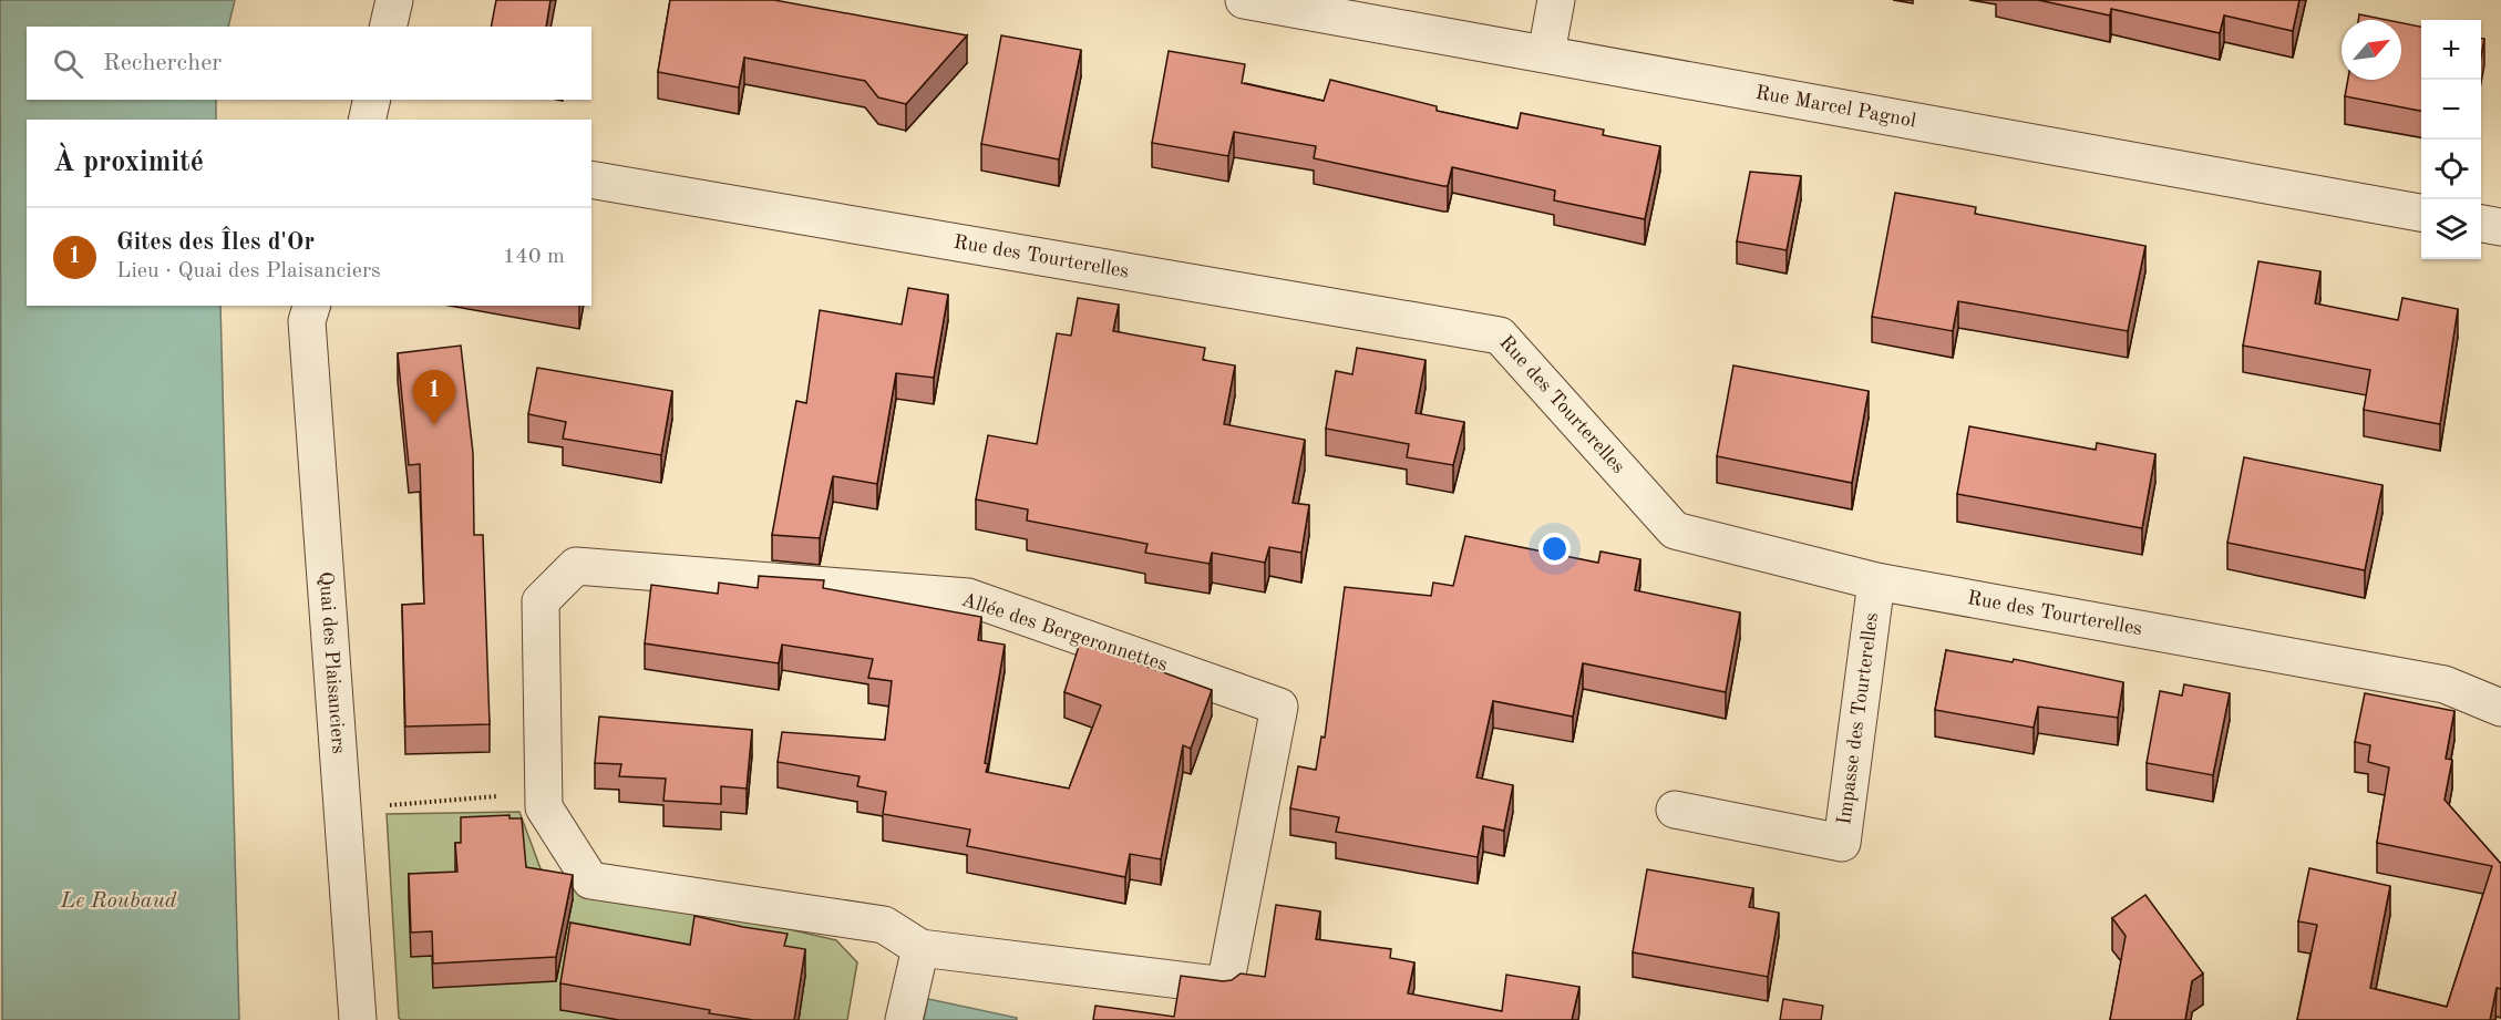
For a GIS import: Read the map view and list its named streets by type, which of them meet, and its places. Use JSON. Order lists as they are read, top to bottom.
{
  "streets": {
    "street": [
      "Rue Marcel Pagnol",
      "Rue des Tourterelles",
      "Allée des Bergeronnettes",
      "Quai des Plaisanciers",
      "Impasse des Tourterelles"
    ]
  },
  "crossings": [
    ["Rue des Tourterelles", "Impasse des Tourterelles"]
  ],
  "water": ["Le Roubaud"],
  "north": "top right",
  "page": {
    "map_buttons": ["+", "−"],
    "search": "Rechercher",
    "heading": "À proximité",
    "list": [
      {
        "mark": "1",
        "name": "Gites des Îles d'Or",
        "note": "Lieu · Quai des Plaisanciers",
        "value": "140 m"
      }
    ],
    "pins": "1"
  }
}
